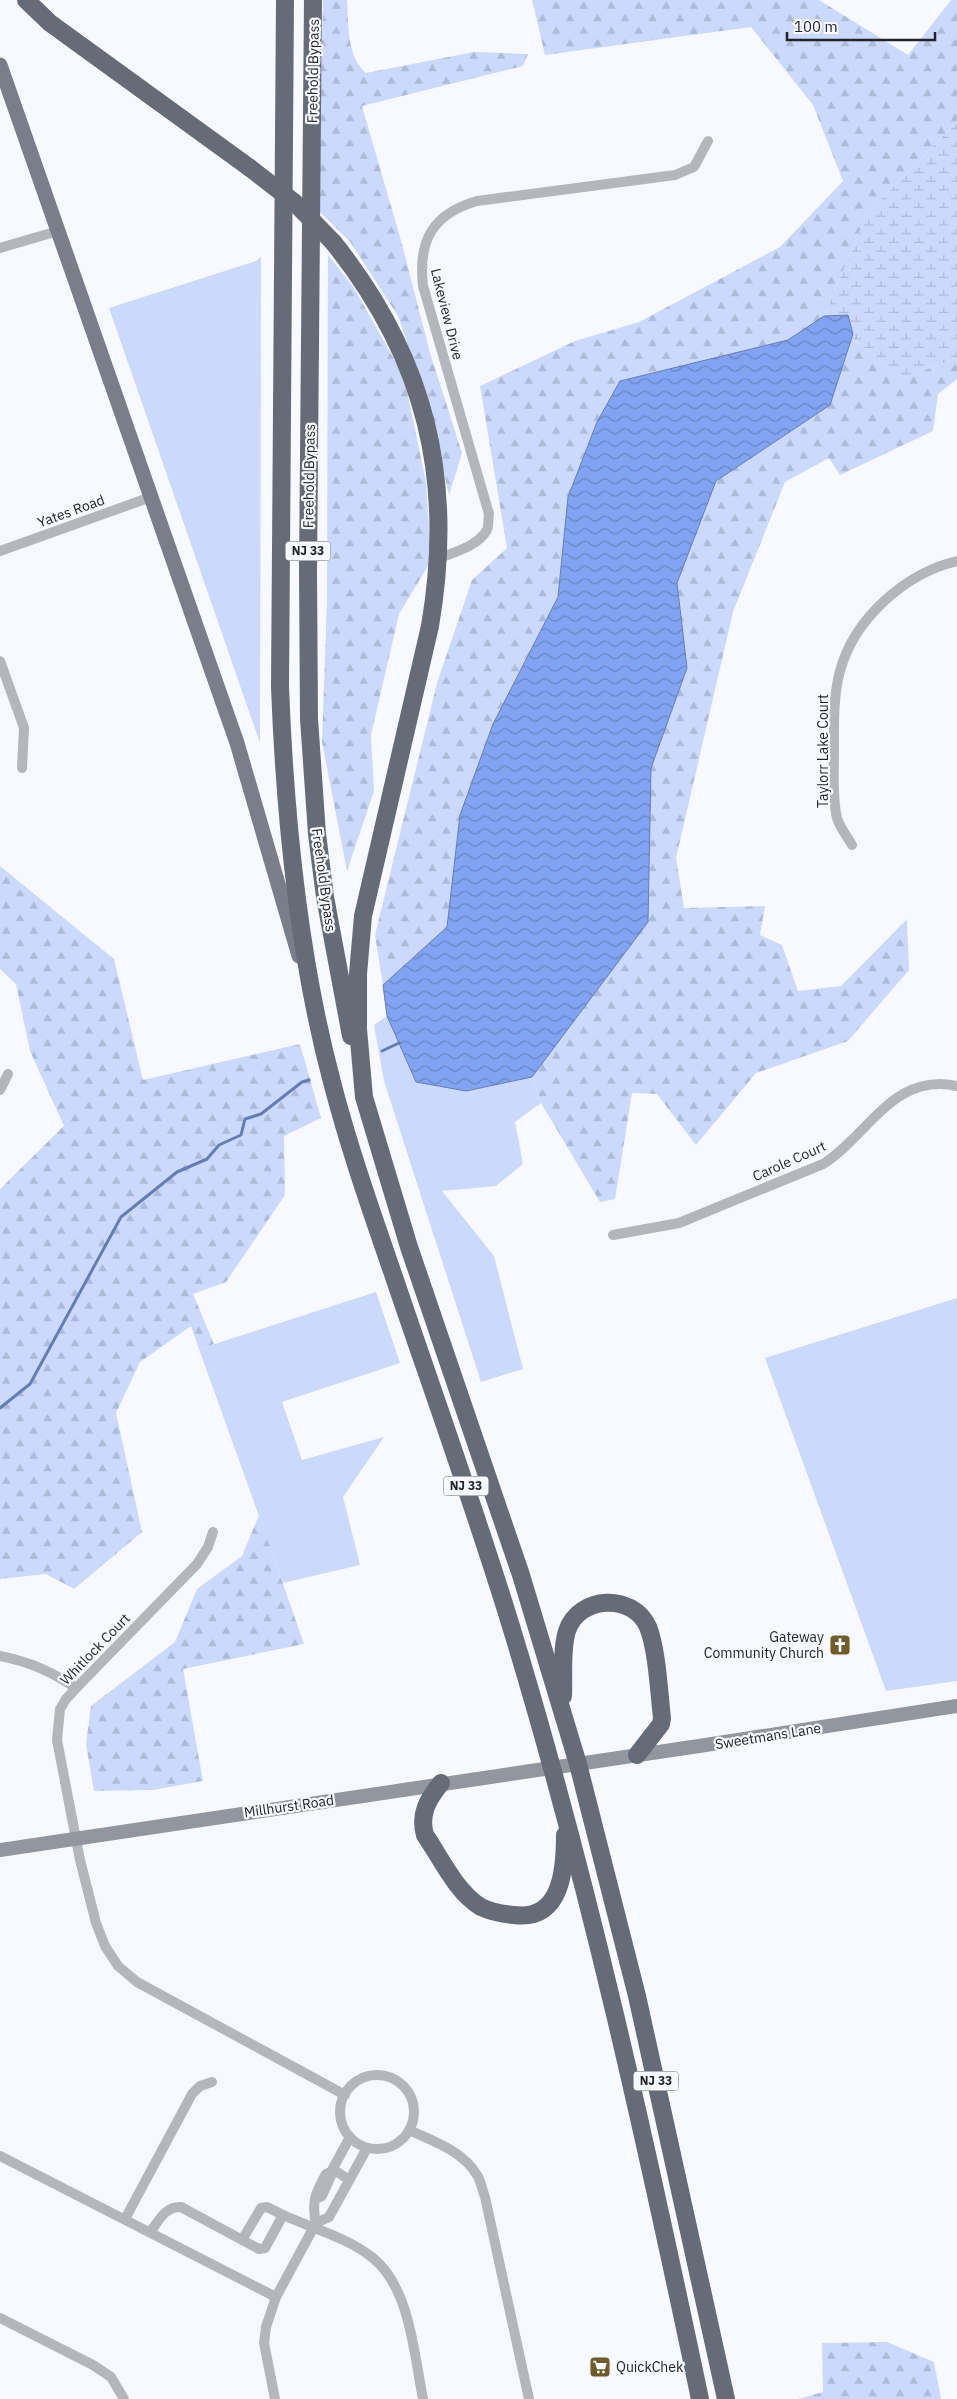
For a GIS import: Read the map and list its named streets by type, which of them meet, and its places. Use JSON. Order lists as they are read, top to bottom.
{
  "streets": {
    "highway": ["Freehold Bypass", "NJ 33"],
    "street": [
      "Lakeview Drive",
      "Yates Road",
      "Taylorr Lake Court",
      "Carole Court",
      "Whitlock Court",
      "Sweetmans Lane",
      "Millhurst Road"
    ]
  },
  "crossings": [
    ["Freehold Bypass", "NJ 33"],
    ["NJ 33", "Sweetmans Lane"],
    ["NJ 33", "Millhurst Road"],
    ["Whitlock Court", "Millhurst Road"],
    ["Sweetmans Lane", "Millhurst Road"]
  ],
  "places": {
    "church": ["Gateway Community Church"],
    "supermarket": ["QuickChek"]
  },
  "scale_bar": "100 m"
}
